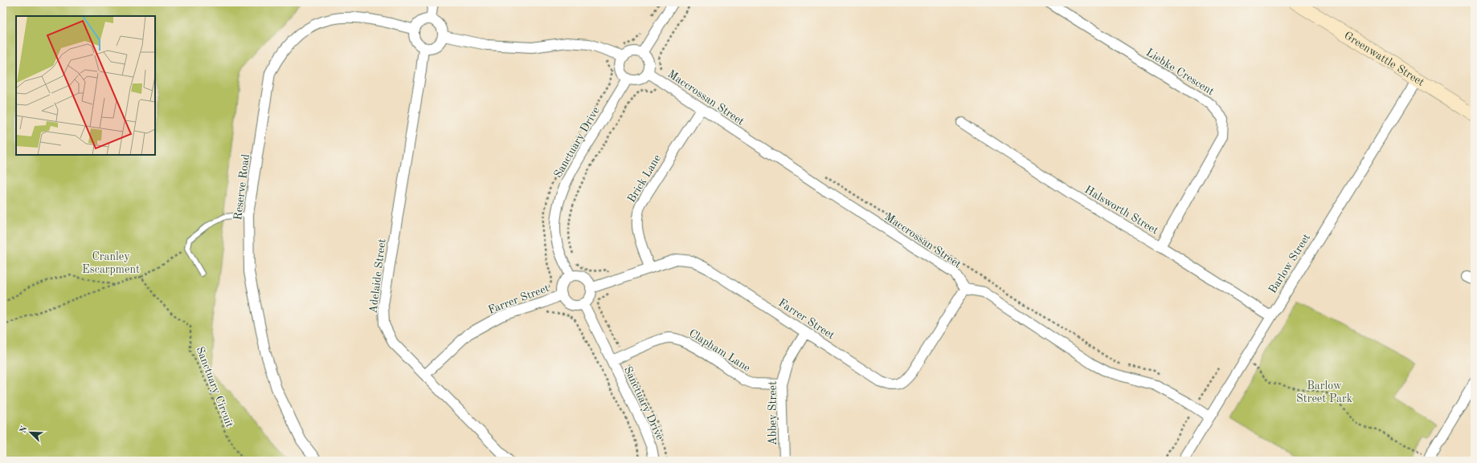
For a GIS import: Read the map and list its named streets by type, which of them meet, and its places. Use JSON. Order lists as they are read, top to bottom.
{
  "streets": {
    "main road": ["Greenwattle Street"],
    "street": [
      "Liebke Crescent",
      "Maccrossan Street",
      "Sanctuary Drive",
      "Brick Lane",
      "Reserve Road",
      "Halsworth Street",
      "Barlow Street",
      "Adelaide Street",
      "Farrer Street",
      "Clapham Lane",
      "Abbey Street"
    ],
    "path": ["Sanctuary Circuit"]
  },
  "crossings": [
    ["Greenwattle Street", "Barlow Street"],
    ["Liebke Crescent", "Halsworth Street"],
    ["Maccrossan Street", "Sanctuary Drive"],
    ["Maccrossan Street", "Brick Lane"],
    ["Maccrossan Street", "Farrer Street"],
    ["Sanctuary Drive", "Farrer Street"],
    ["Sanctuary Drive", "Clapham Lane"],
    ["Brick Lane", "Farrer Street"],
    ["Reserve Road", "Adelaide Street"],
    ["Halsworth Street", "Barlow Street"],
    ["Adelaide Street", "Farrer Street"],
    ["Farrer Street", "Abbey Street"],
    ["Clapham Lane", "Abbey Street"]
  ],
  "parks": ["Cranley Escarpment", "Barlow Street Park"],
  "north": "top left"
}
